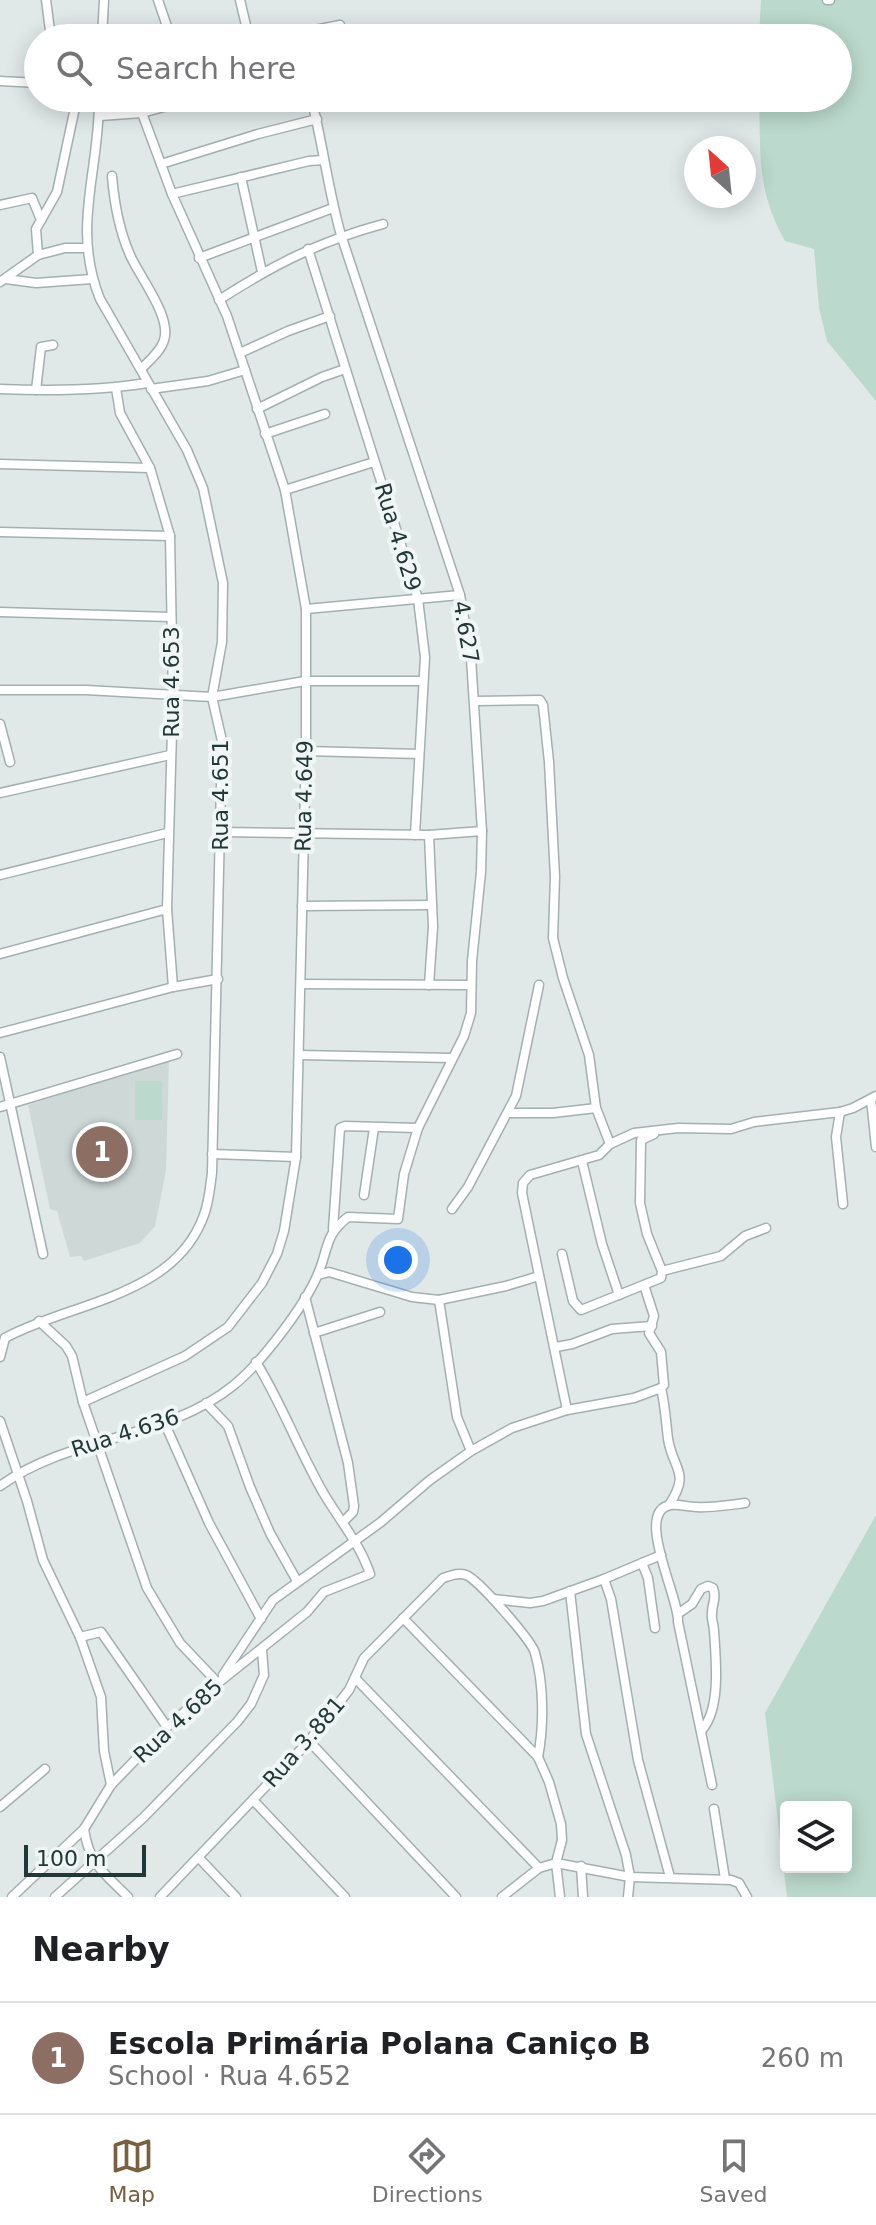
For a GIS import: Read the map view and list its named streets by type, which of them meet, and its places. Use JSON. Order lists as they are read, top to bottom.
{
  "streets": {
    "street": [
      "Rua 4.629",
      "4.627",
      "Rua 4.653",
      "Rua 4.651",
      "Rua 4.649",
      "Rua 4.636",
      "Rua 4.685",
      "Rua 3.881"
    ]
  },
  "crossings": [
    ["4.627", "Rua 4.636"]
  ],
  "scale_bar": "100 m",
  "north": "top left",
  "page": {
    "search": "Search here",
    "pins": "1",
    "scale": "100 m",
    "heading": "Nearby",
    "list": [
      {
        "mark": "1",
        "name": "Escola Primária Polana Caniço B",
        "note": "School · Rua 4.652",
        "value": "260 m"
      }
    ],
    "nav": ["Map", "Directions", "Saved"]
  }
}
